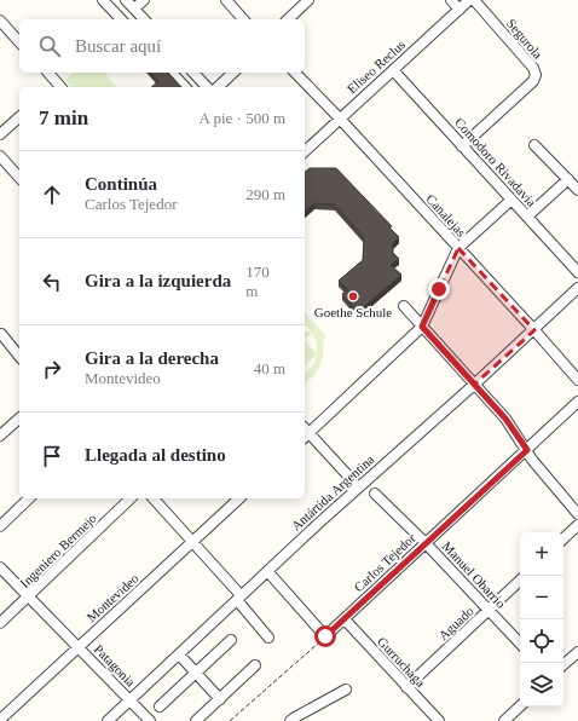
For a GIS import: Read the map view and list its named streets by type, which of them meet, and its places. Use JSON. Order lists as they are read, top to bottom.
{
  "streets": {
    "street": [
      "Segurola",
      "Eliseo Reclus",
      "Comodoro Rivadavia",
      "Canalejas",
      "Antártida Argentina",
      "Ingeniero Bermejo",
      "Carlos Tejedor",
      "Manuel Obarrio",
      "Montevideo",
      "Aguado",
      "Gurruchaga",
      "Patagonia"
    ]
  },
  "crossings": [
    ["Segurola", "Comodoro Rivadavia"],
    ["Eliseo Reclus", "Comodoro Rivadavia"],
    ["Eliseo Reclus", "Canalejas"],
    ["Canalejas", "Antártida Argentina"],
    ["Antártida Argentina", "Patagonia"],
    ["Ingeniero Bermejo", "Patagonia"],
    ["Carlos Tejedor", "Manuel Obarrio"],
    ["Carlos Tejedor", "Gurruchaga"],
    ["Manuel Obarrio", "Aguado"],
    ["Montevideo", "Patagonia"],
    ["Aguado", "Gurruchaga"]
  ],
  "places": ["Goethe Schule"],
  "page": {
    "search": "Buscar aquí",
    "heading": ["7 min", "A pie · 500 m"],
    "list": [
      ["Continúa", "Carlos Tejedor", "290 m"],
      ["Gira a la izquierda", "170 m"],
      ["Gira a la derecha", "Montevideo", "40 m"],
      "Llegada al destino"
    ],
    "map_buttons": ["+", "−"]
  }
}
